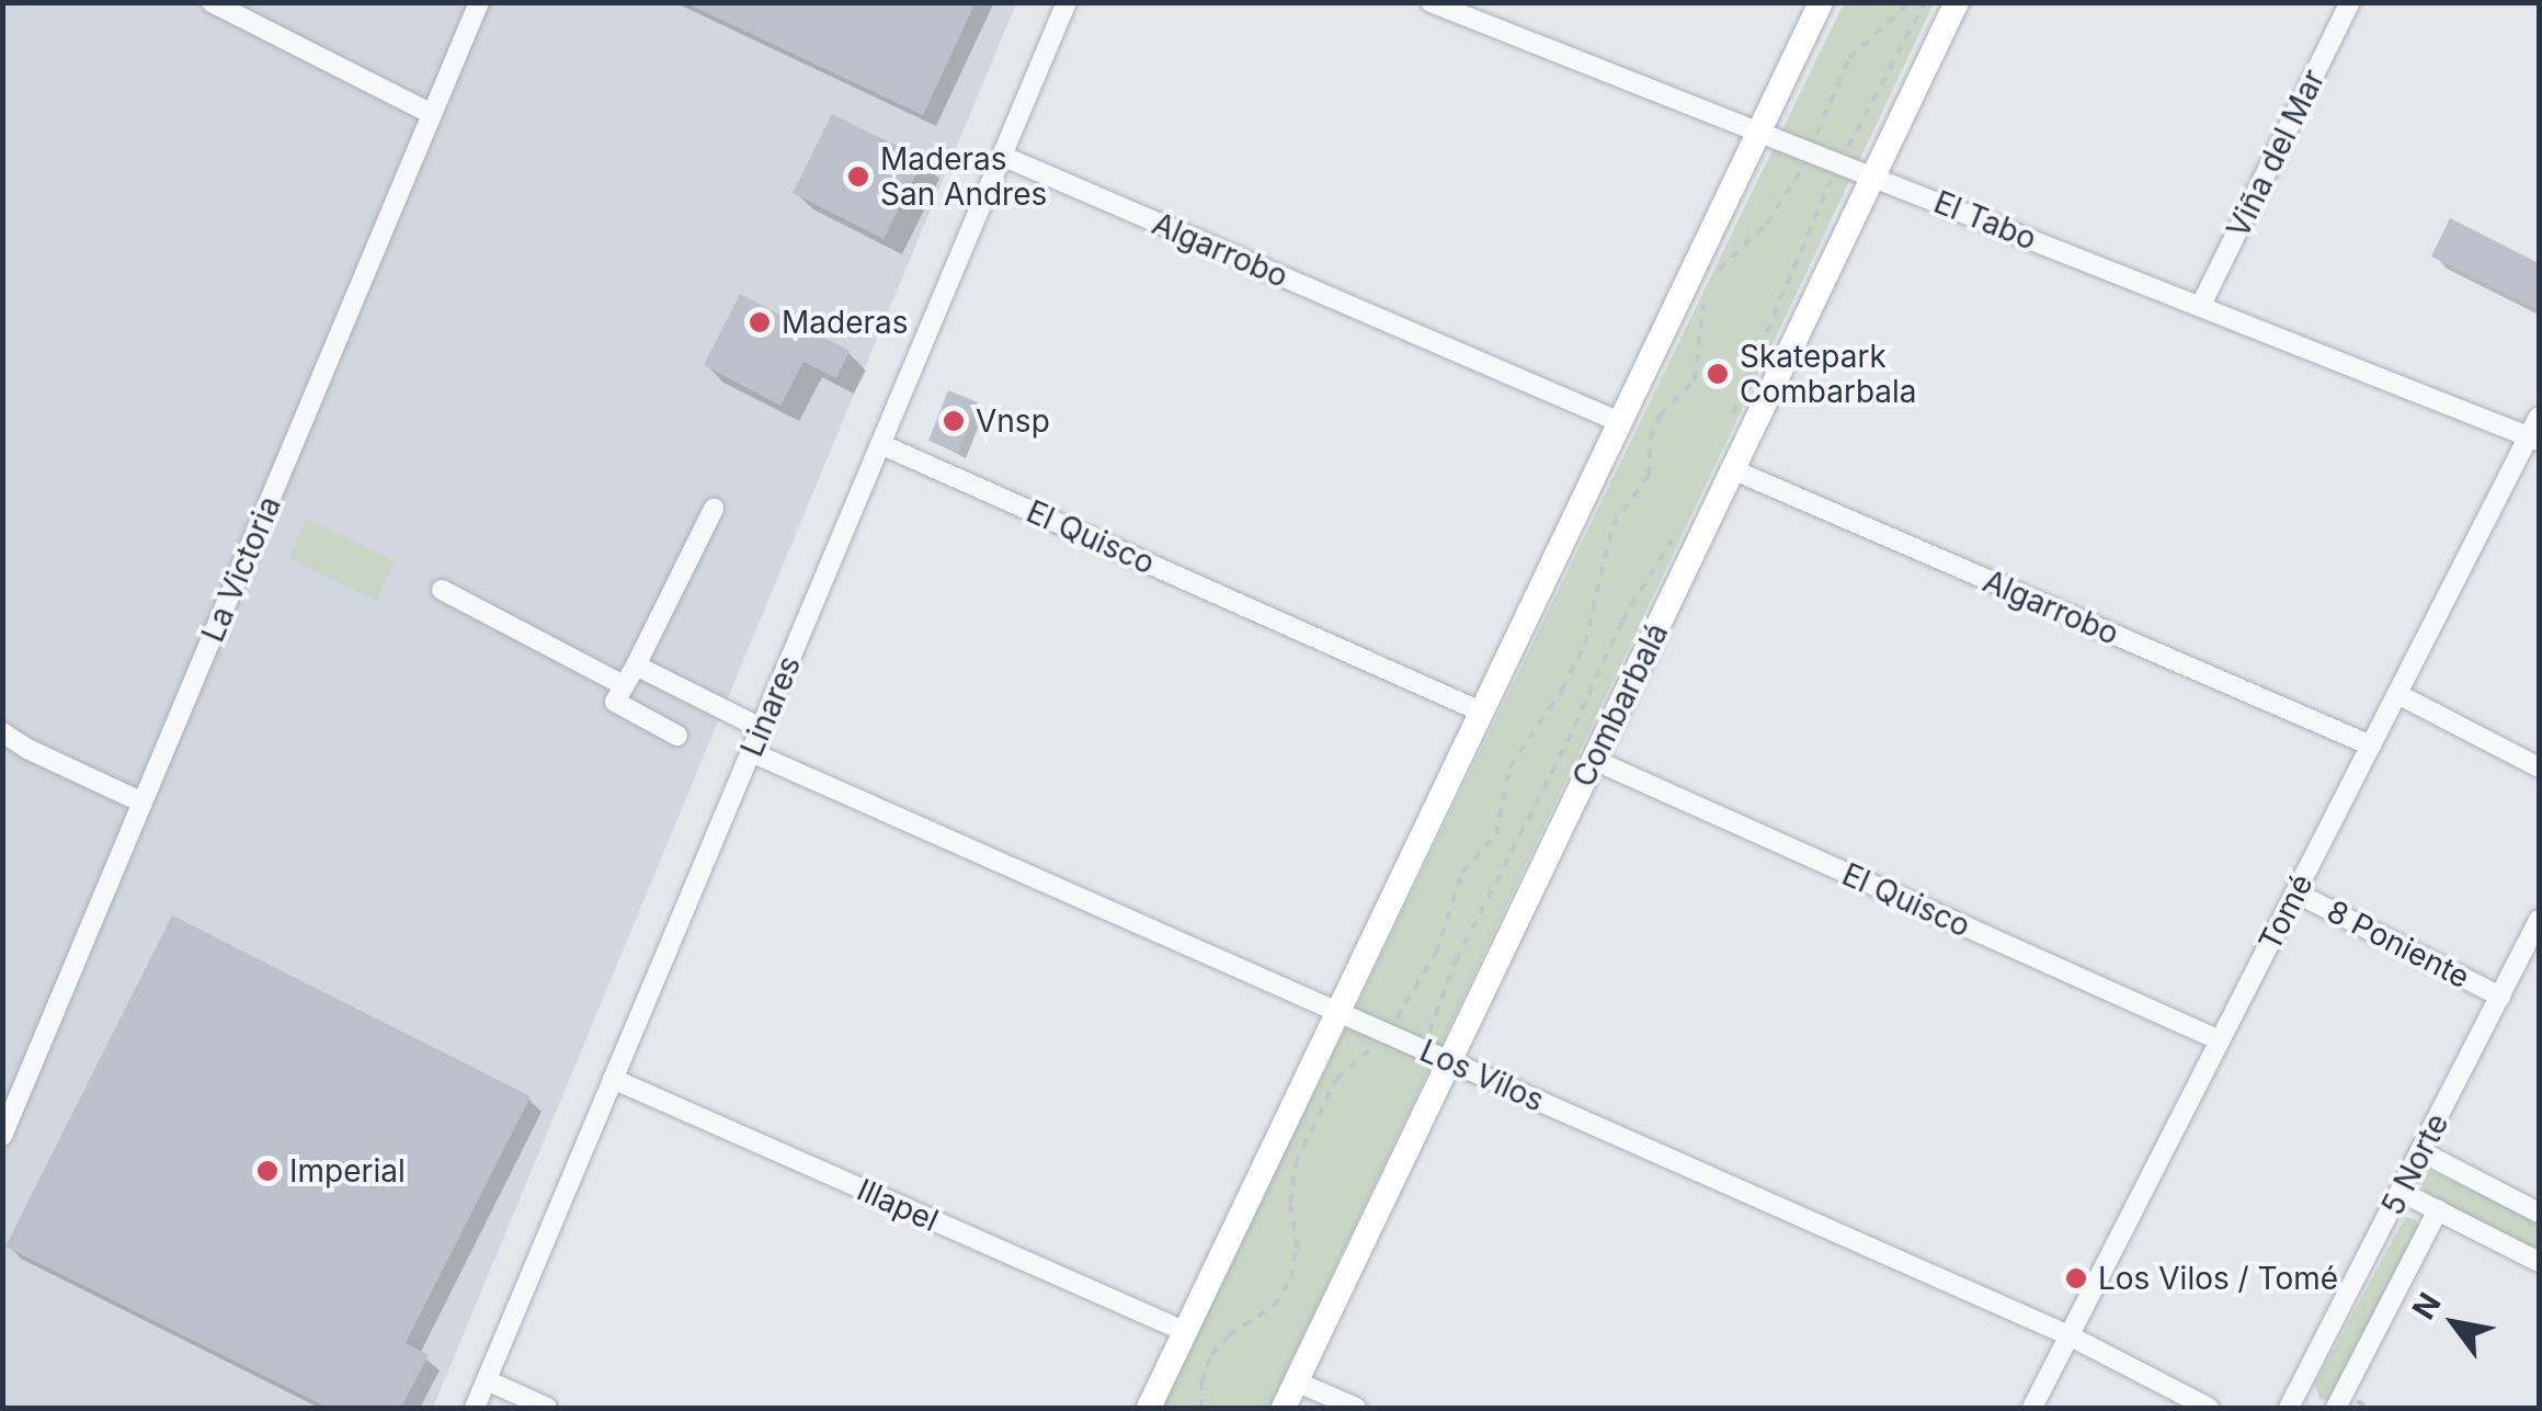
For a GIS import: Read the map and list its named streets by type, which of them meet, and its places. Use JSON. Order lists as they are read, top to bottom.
{
  "streets": {
    "main road": ["Combarbalá"],
    "street": [
      "Viña del Mar",
      "El Tabo",
      "Algarrobo",
      "El Quisco",
      "La Victoria",
      "Linares",
      "Tomé",
      "8 Poniente",
      "Los Vilos",
      "5 Norte",
      "Illapel"
    ]
  },
  "crossings": [
    ["Viña del Mar", "El Tabo"],
    ["El Tabo", "Combarbalá"],
    ["El Tabo", "Tomé"],
    ["Algarrobo", "Combarbalá"],
    ["Algarrobo", "Linares"],
    ["Algarrobo", "Tomé"],
    ["El Quisco", "Combarbalá"],
    ["El Quisco", "Linares"],
    ["El Quisco", "Tomé"],
    ["Combarbalá", "Los Vilos"],
    ["Linares", "Los Vilos"],
    ["Linares", "Illapel"],
    ["Tomé", "8 Poniente"],
    ["Tomé", "Los Vilos"],
    ["8 Poniente", "5 Norte"]
  ],
  "places": [
    "Maderas San Andres",
    "Maderas",
    "Skatepark Combarbala",
    "Vnsp",
    "Imperial",
    "Los Vilos / Tomé"
  ],
  "north": "top left"
}
